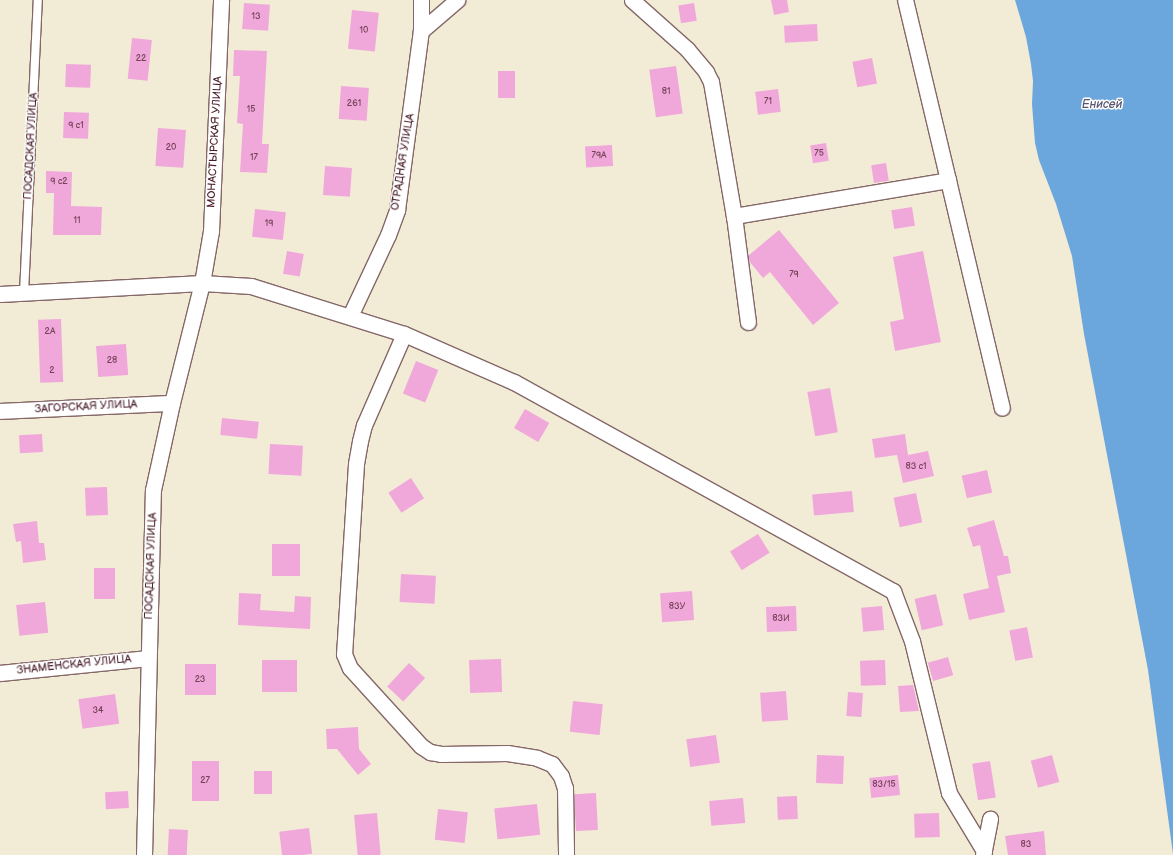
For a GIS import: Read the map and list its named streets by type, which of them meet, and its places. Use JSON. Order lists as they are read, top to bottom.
{
  "streets": {
    "street": [
      "МОНАСТЫРСКАЯ УЛИЦА",
      "ПОСАДСКАЯ УЛИЦА",
      "ОТРАДНАЯ УЛИЦА",
      "ЗАГОРСКАЯ УЛИЦА",
      "ЗНАМЕНСКАЯ УЛИЦА"
    ]
  },
  "crossings": [
    ["МОНАСТЫРСКАЯ УЛИЦА", "ПОСАДСКАЯ УЛИЦА"],
    ["ПОСАДСКАЯ УЛИЦА", "ЗАГОРСКАЯ УЛИЦА"],
    ["ПОСАДСКАЯ УЛИЦА", "ЗНАМЕНСКАЯ УЛИЦА"]
  ],
  "water": ["Енисей"],
  "house_numbers": [
    "13",
    "10",
    "22",
    "81",
    "71",
    "261",
    "15",
    "9 с1",
    "20",
    "75",
    "79А",
    "17",
    "9 с2",
    "11",
    "19",
    "79",
    "2А",
    "28",
    "2",
    "83 с1",
    "83У",
    "83И",
    "23",
    "34",
    "27",
    "83/15",
    "83"
  ]
}
